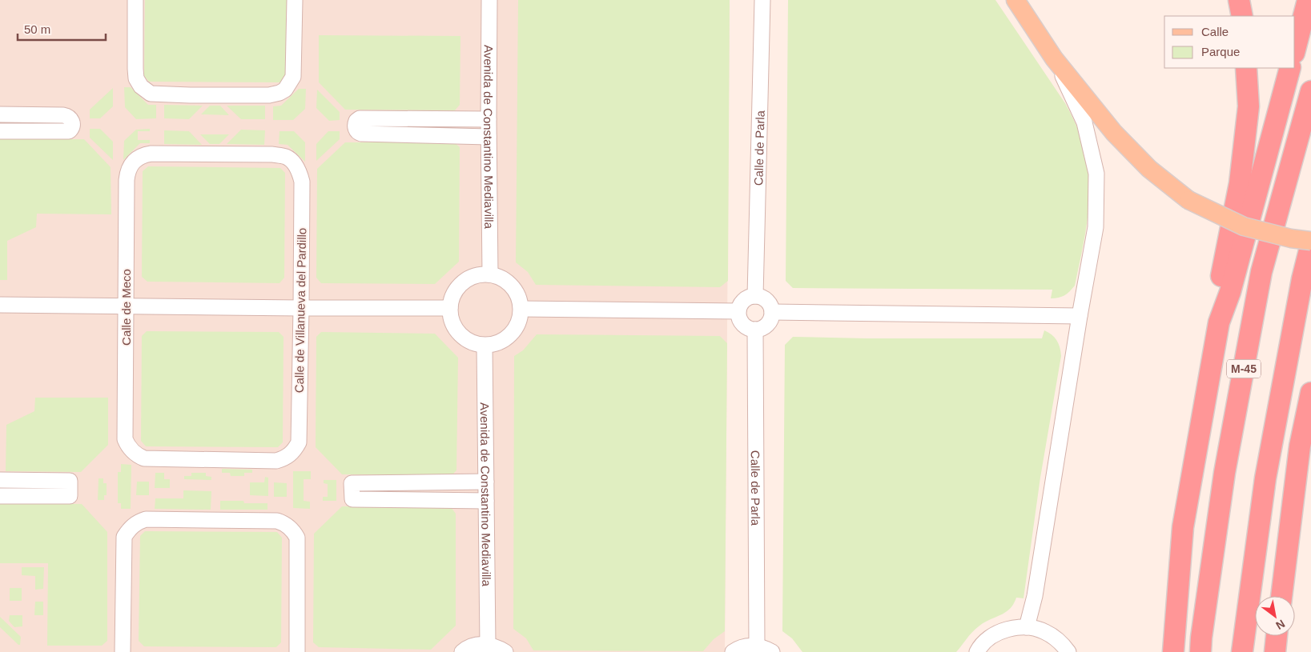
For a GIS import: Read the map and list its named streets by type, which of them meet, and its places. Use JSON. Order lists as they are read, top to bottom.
{
  "streets": {
    "highway": ["M-45"],
    "street": [
      "Avenida de Constantino Mediavilla",
      "Calle de Parla",
      "Calle de Meco",
      "Calle de Villanueva del Pardillo"
    ]
  },
  "crossings": [
    ["Calle de Meco", "Calle de Villanueva del Pardillo"]
  ],
  "legend": ["Calle", "Parque"],
  "scale_bar": "50 m",
  "north": "bottom right"
}
